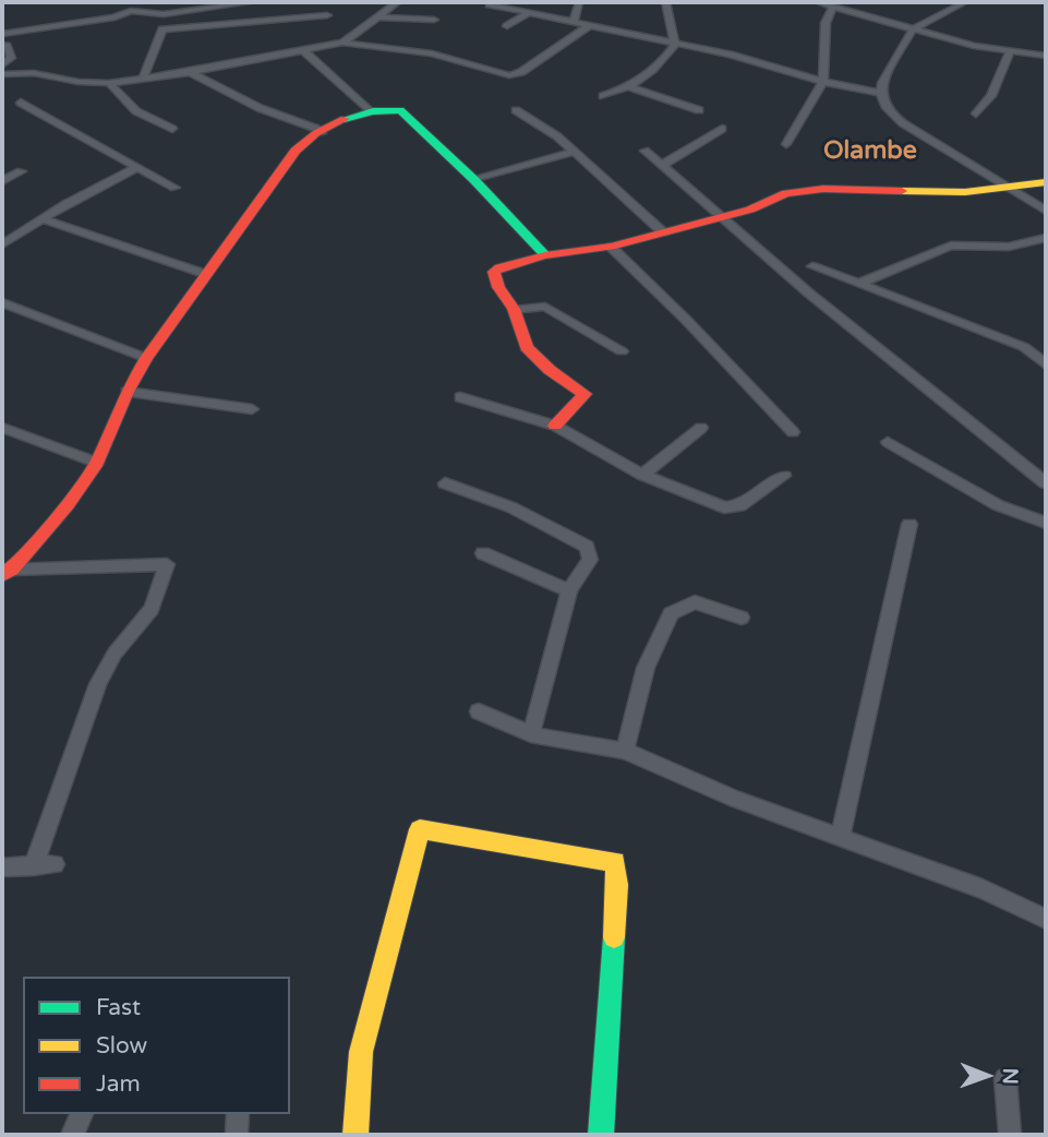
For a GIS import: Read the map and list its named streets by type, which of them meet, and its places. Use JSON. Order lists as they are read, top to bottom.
{
  "districts": ["Olambe"],
  "legend": ["Fast", "Slow", "Jam"],
  "north": "right"
}
